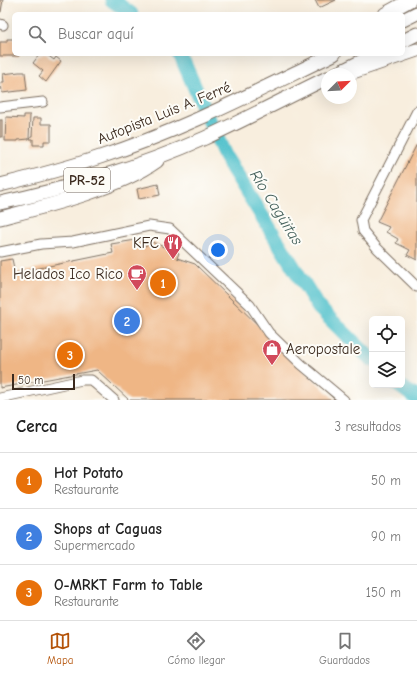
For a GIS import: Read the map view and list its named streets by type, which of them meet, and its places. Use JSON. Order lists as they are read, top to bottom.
{
  "streets": {
    "highway": ["Autopista Luis A. Ferré", "PR-52"]
  },
  "water": ["Río Cagüitas"],
  "places": {
    "restaurant": ["KFC"],
    "cafe": ["Helados Ico Rico"],
    "shop": ["Aeropostale"]
  },
  "scale_bar": "50 m",
  "north": "top right",
  "page": {
    "search": "Buscar aquí",
    "pins": ["1", "2", "3"],
    "scale": "50 m",
    "heading": ["Cerca", "3 resultados"],
    "list": [
      {
        "mark": "1",
        "name": "Hot Potato",
        "note": "Restaurante",
        "value": "50 m"
      },
      {
        "mark": "2",
        "name": "Shops at Caguas",
        "note": "Supermercado",
        "value": "90 m"
      },
      {
        "mark": "3",
        "name": "O-MRKT Farm to Table",
        "note": "Restaurante",
        "value": "150 m"
      }
    ],
    "nav": ["Mapa", "Cómo llegar", "Guardados"]
  }
}
